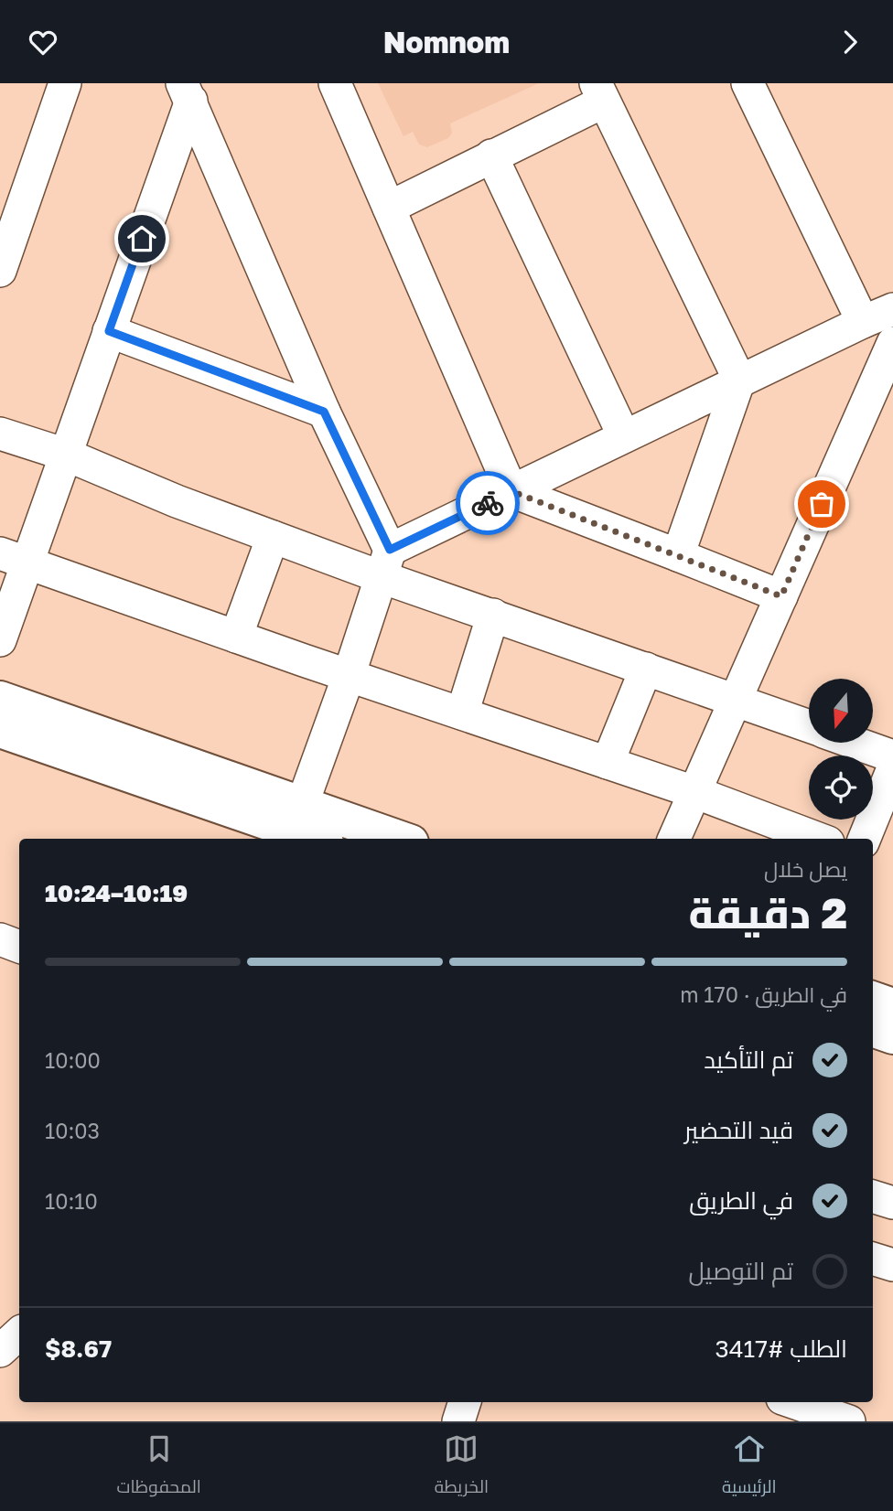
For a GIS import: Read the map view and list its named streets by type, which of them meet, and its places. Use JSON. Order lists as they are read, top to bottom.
{
  "north": "bottom",
  "page": {
    "header": "Nomnom",
    "heading": ["2 دقيقة", "يصل خلال", "10:19–10:24"],
    "panel": ["الطلب #3417", "$8.67"],
    "bar": "في الطريق · 170 m",
    "list": [
      ["تم التأكيد", "10:00"],
      ["قيد التحضير", "10:03"],
      ["في الطريق", "10:10"],
      "تم التوصيل"
    ],
    "tabs": ["الرئيسية", "الخريطة", "المحفوظات"]
  }
}
